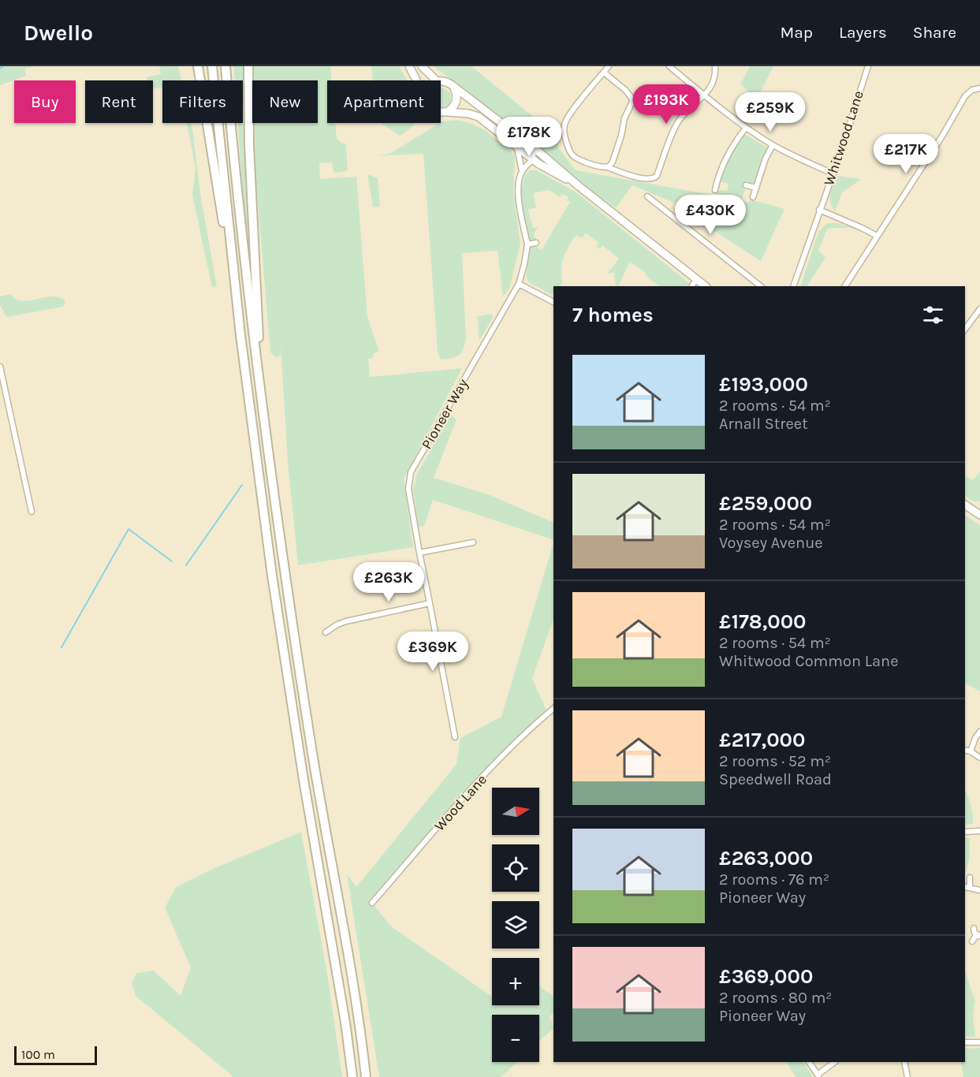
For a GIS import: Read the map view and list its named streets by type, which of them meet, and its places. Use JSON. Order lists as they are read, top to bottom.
{
  "streets": {
    "street": ["Whitwood Lane", "Pioneer Way", "Wood Lane"]
  },
  "scale_bar": "100 m",
  "north": "right",
  "page": {
    "header": "Dwello",
    "nav": ["Map", "Layers", "Share"],
    "chip": [
      "Buy",
      "Rent",
      "Filters",
      "New",
      "Apartment"
    ],
    "price": [
      "£193K",
      "£259K",
      "£178K",
      "£217K",
      "£430K",
      "£263K",
      "£369K"
    ],
    "heading": "7 homes",
    "list": [
      {
        "name": "£193,000",
        "note": "2 rooms · 54 m² · Arnall Street"
      },
      {
        "name": "£259,000",
        "note": "2 rooms · 54 m² · Voysey Avenue"
      },
      {
        "name": "£178,000",
        "note": "2 rooms · 54 m² · Whitwood Common Lane"
      },
      {
        "name": "£217,000",
        "note": "2 rooms · 52 m² · Speedwell Road"
      },
      {
        "name": "£263,000",
        "note": "2 rooms · 76 m² · Pioneer Way"
      },
      {
        "name": "£369,000",
        "note": "2 rooms · 80 m² · Pioneer Way"
      }
    ],
    "map_buttons": ["+", "−"],
    "scale": "100 m"
  }
}
